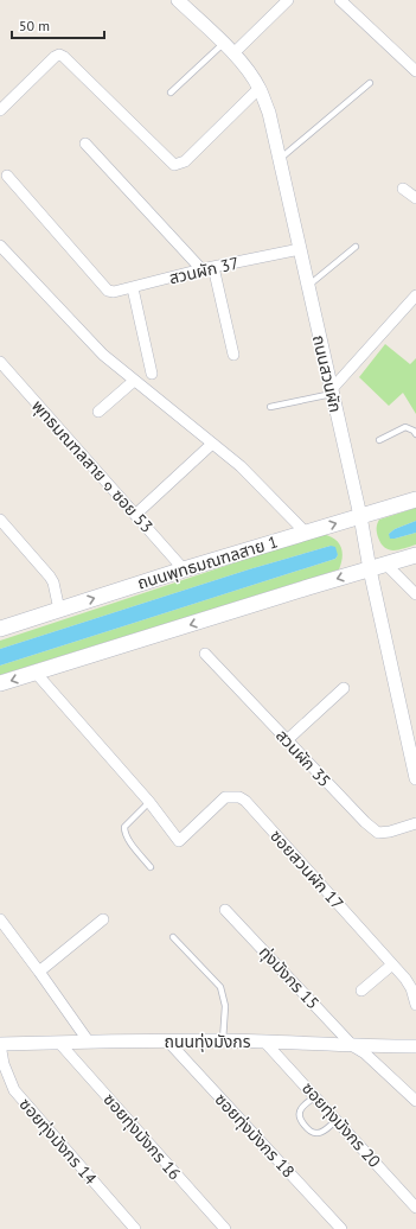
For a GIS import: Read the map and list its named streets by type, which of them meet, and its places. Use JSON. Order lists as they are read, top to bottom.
{
  "streets": {
    "main road": ["ถนนพุทธมณฑลสาย 1"],
    "street": [
      "สวนผัก 37",
      "ถนนสวนผัก",
      "พุทธมณฑลสาย ๑ ซอย 53",
      "สวนผัก 35",
      "ซอยสวนผัก 17",
      "ทุ่งมังกร 15",
      "ถนนทุ่งมังกร",
      "ซอยทุ่งมังกร 20",
      "ซอยทุ่งมังกร 18",
      "ซอยทุ่งมังกร 16",
      "ซอยทุ่งมังกร 14"
    ]
  },
  "crossings": [
    ["สวนผัก 37", "ถนนสวนผัก"],
    ["ถนนสวนผัก", "ถนนพุทธมณฑลสาย 1"],
    ["พุทธมณฑลสาย ๑ ซอย 53", "ถนนพุทธมณฑลสาย 1"],
    ["ทุ่งมังกร 15", "ถนนทุ่งมังกร"],
    ["ถนนทุ่งมังกร", "ซอยทุ่งมังกร 20"],
    ["ถนนทุ่งมังกร", "ซอยทุ่งมังกร 18"],
    ["ถนนทุ่งมังกร", "ซอยทุ่งมังกร 16"],
    ["ถนนทุ่งมังกร", "ซอยทุ่งมังกร 14"]
  ],
  "scale_bar": "50 m"
}
